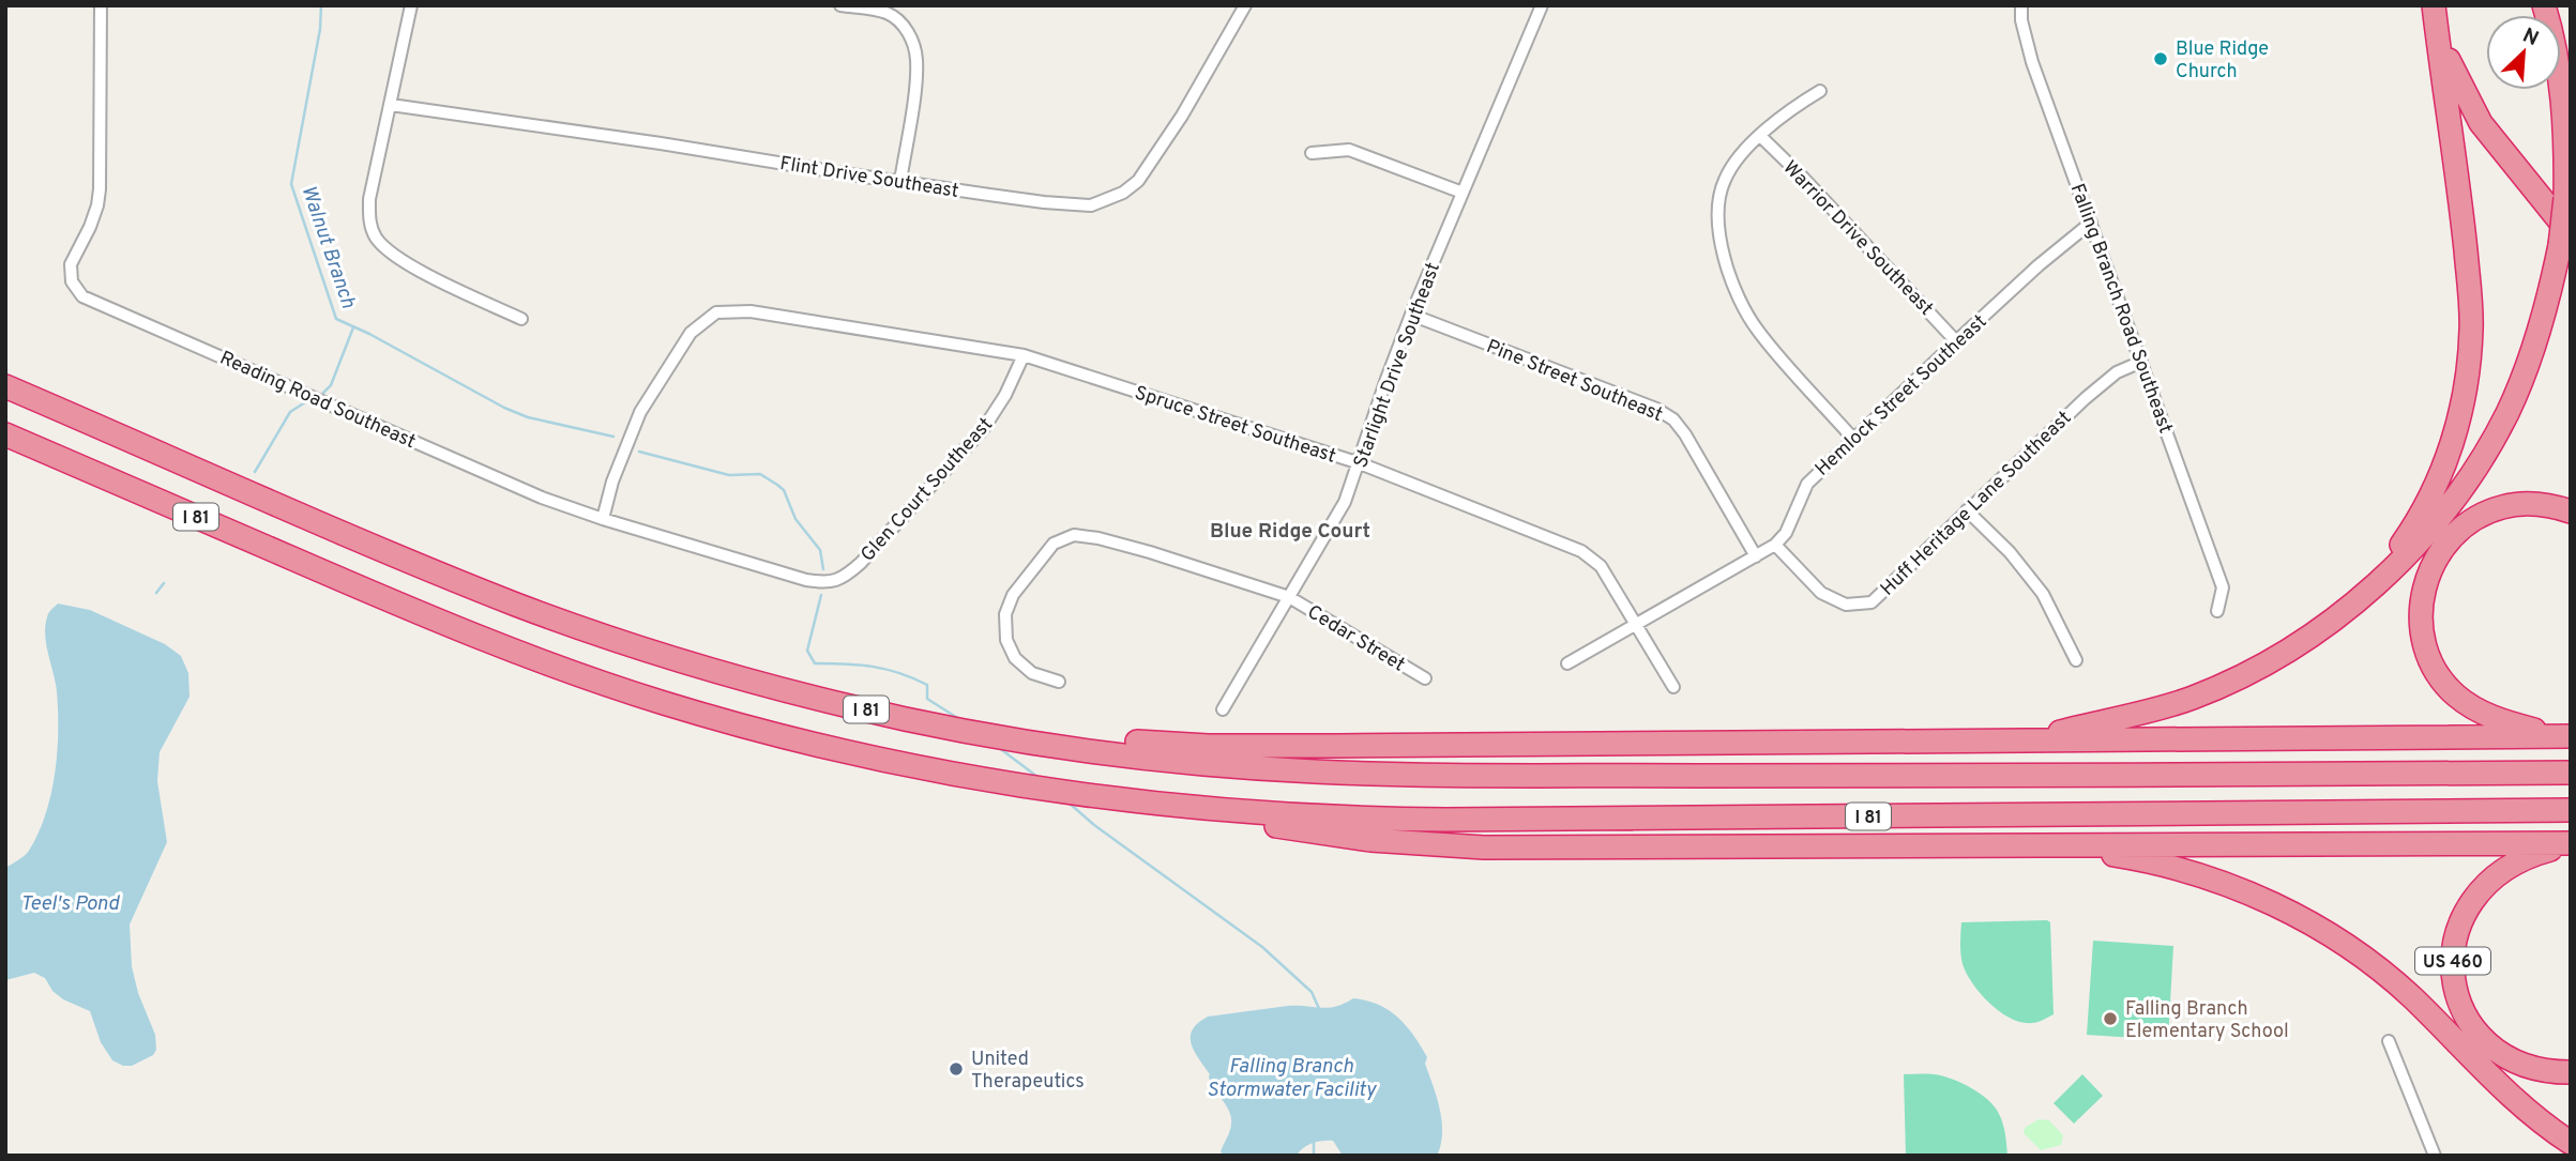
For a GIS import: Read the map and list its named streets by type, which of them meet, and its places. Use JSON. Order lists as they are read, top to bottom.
{
  "streets": {
    "highway": ["I 81", "US 460"],
    "street": [
      "Flint Drive Southeast",
      "Warrior Drive Southeast",
      "Falling Branch Road Southeast",
      "Starlight Drive Southeast",
      "Pine Street Southeast",
      "Hemlock Street Southeast",
      "Reading Road Southeast",
      "Spruce Street Southeast",
      "Glen Court Southeast",
      "Huff Heritage Lane Southeast",
      "Cedar Street"
    ]
  },
  "crossings": [
    ["Warrior Drive Southeast", "Hemlock Street Southeast"],
    ["Falling Branch Road Southeast", "Hemlock Street Southeast"],
    ["Falling Branch Road Southeast", "Huff Heritage Lane Southeast"],
    ["Starlight Drive Southeast", "Pine Street Southeast"],
    ["Starlight Drive Southeast", "Spruce Street Southeast"],
    ["Starlight Drive Southeast", "Cedar Street"],
    ["Pine Street Southeast", "Hemlock Street Southeast"],
    ["Hemlock Street Southeast", "Spruce Street Southeast"],
    ["Hemlock Street Southeast", "Huff Heritage Lane Southeast"],
    ["Reading Road Southeast", "Spruce Street Southeast"],
    ["Reading Road Southeast", "Glen Court Southeast"],
    ["Spruce Street Southeast", "Glen Court Southeast"]
  ],
  "districts": ["Blue Ridge Court"],
  "water": ["Walnut Branch", "Teel's Pond", "Falling Branch Stormwater Facility"],
  "places": ["Blue Ridge Church", "Falling Branch Elementary School", "United Therapeutics"],
  "north": "top right"
}
